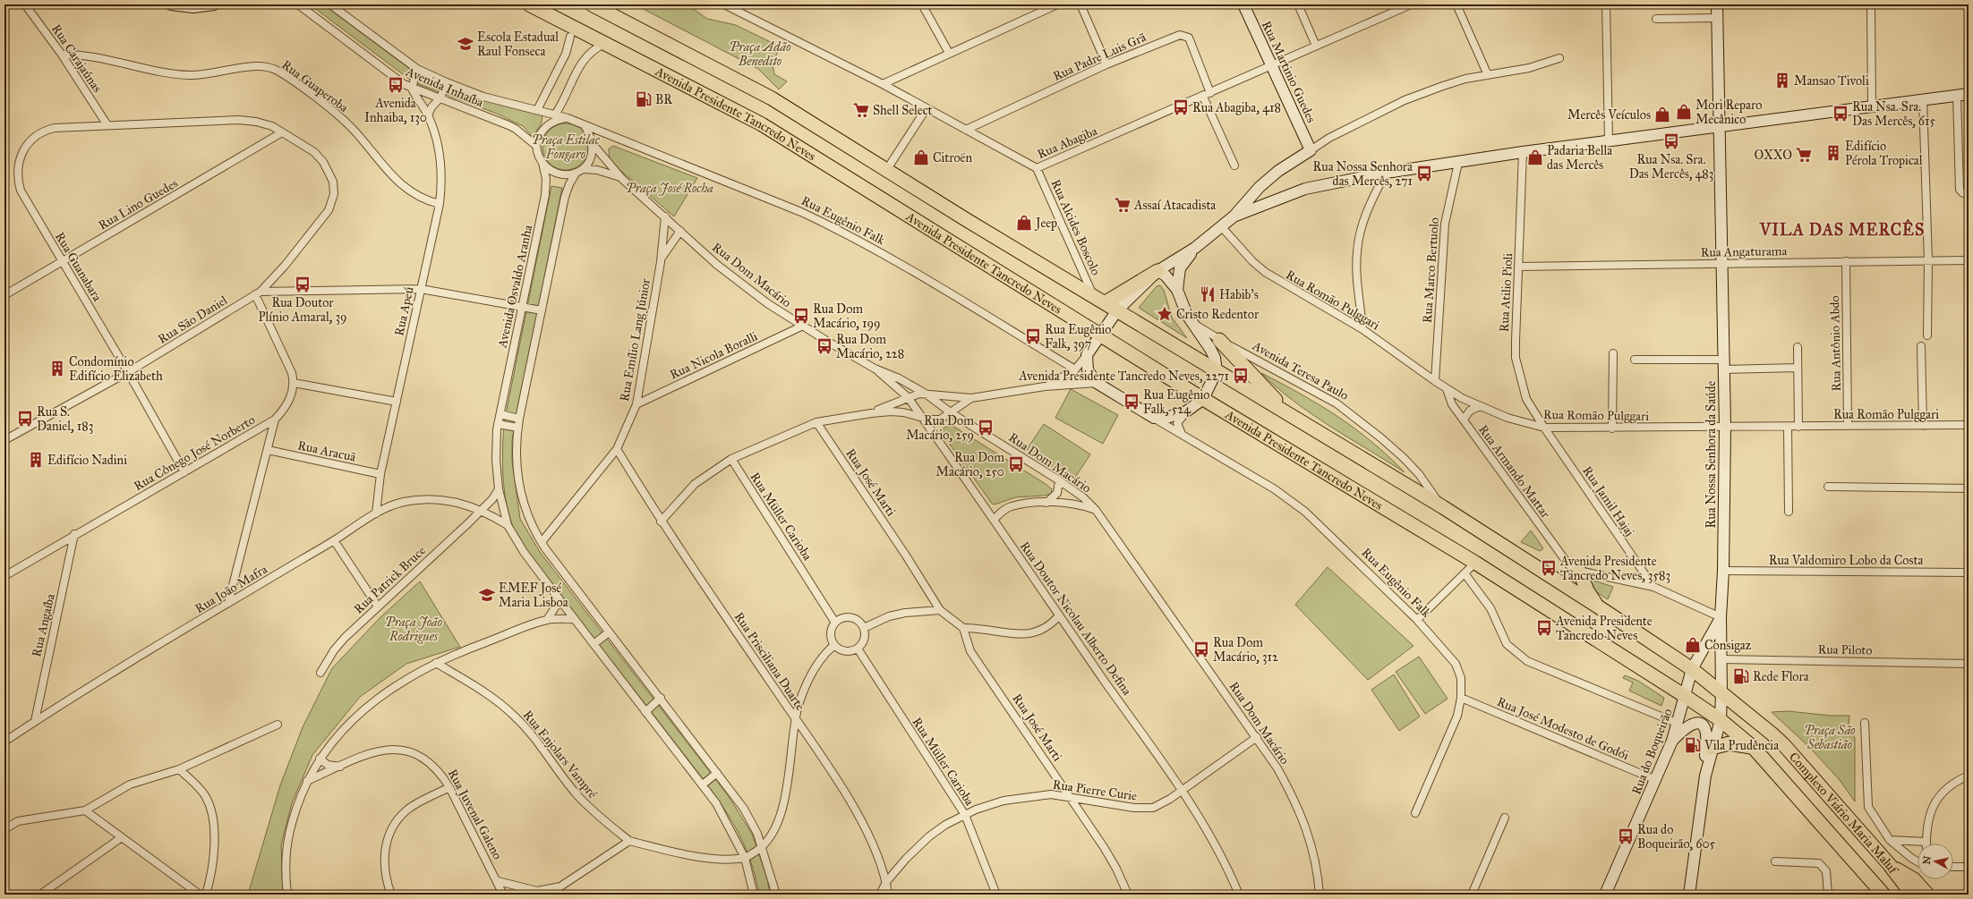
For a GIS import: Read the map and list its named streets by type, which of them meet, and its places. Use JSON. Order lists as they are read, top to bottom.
{
  "streets": {
    "highway": ["Avenida Presidente Tancredo Neves", "Complexo Viário Maria Maluf"],
    "main road": [
      "Rua Martinio Guedes",
      "Rua Eugênio Falk",
      "Avenida Teresa Paulo",
      "Rua Nossa Senhora da Saúde",
      "Rua do Boqueirão"
    ],
    "street": [
      "Rua Padre Luis Grã",
      "Rua Carajaúnas",
      "Rua Guaperoba",
      "Avenida Inhaíba",
      "Rua Abagiba",
      "Rua Lino Guedes",
      "Rua Alcides Boscolo",
      "Rua Angaturama",
      "Rua Guanabara",
      "Rua Marco Bertuolo",
      "Rua Dom Macário",
      "Avenida Osvaldo Aranha",
      "Rua Atilio Pioli",
      "Rua Romão Pulggari",
      "Rua Apeú",
      "Rua São Daniel",
      "Rua Emílio Lang Júnior",
      "Rua Antônio Abdo",
      "Rua Nicola Boralli",
      "Rua Aracuã",
      "Rua Cônego José Norberto",
      "Rua Armando Mattar",
      "Rua José Marti",
      "Rua Jamil Hajaj",
      "Rua Müller Carioba",
      "Rua Valdomiro Lobo da Costa",
      "Rua Patrick Bruce",
      "Rua João Mafra",
      "Rua Doutor Nicolau Alberto Defina",
      "Rua Angaíba",
      "Rua Piloto",
      "Rua Prisciliana Duarte",
      "Rua José Modesto de Godói",
      "Rua Enjolars Vampré",
      "Rua Pierre Curie",
      "Rua Juvenal Galeno"
    ]
  },
  "crossings": [
    ["Rua Padre Luis Grã", "Rua Abagiba"],
    ["Rua Carajaúnas", "Rua Guaperoba"],
    ["Rua Carajaúnas", "Rua Guanabara"],
    ["Rua Martinio Guedes", "Rua Abagiba"],
    ["Rua Guaperoba", "Rua Apeú"],
    ["Avenida Inhaíba", "Rua Eugênio Falk"],
    ["Avenida Inhaíba", "Rua Dom Macário"],
    ["Avenida Inhaíba", "Avenida Osvaldo Aranha"],
    ["Avenida Inhaíba", "Rua Apeú"],
    ["Avenida Presidente Tancredo Neves", "Rua Alcides Boscolo"],
    ["Avenida Presidente Tancredo Neves", "Avenida Teresa Paulo"],
    ["Avenida Presidente Tancredo Neves", "Rua Nossa Senhora da Saúde"],
    ["Avenida Presidente Tancredo Neves", "Rua do Boqueirão"],
    ["Avenida Presidente Tancredo Neves", "Complexo Viário Maria Maluf"],
    ["Rua Abagiba", "Rua Alcides Boscolo"],
    ["Rua Lino Guedes", "Rua Guanabara"],
    ["Rua Eugênio Falk", "Rua Dom Macário"],
    ["Rua Eugênio Falk", "Avenida Osvaldo Aranha"],
    ["Rua Eugênio Falk", "Rua José Modesto de Godói"],
    ["Rua Angaturama", "Rua Atilio Pioli"],
    ["Rua Angaturama", "Rua Antônio Abdo"],
    ["Rua Angaturama", "Rua Nossa Senhora da Saúde"],
    ["Rua Guanabara", "Rua São Daniel"],
    ["Rua Guanabara", "Rua Cônego José Norberto"],
    ["Rua Marco Bertuolo", "Rua Romão Pulggari"],
    ["Rua Dom Macário", "Avenida Osvaldo Aranha"],
    ["Rua Dom Macário", "Rua Emílio Lang Júnior"],
    ["Rua Dom Macário", "Rua Nicola Boralli"],
    ["Rua Dom Macário", "Rua Doutor Nicolau Alberto Defina"],
    ["Rua Dom Macário", "Rua Pierre Curie"],
    ["Avenida Osvaldo Aranha", "Rua João Mafra"],
    ["Rua Atilio Pioli", "Rua Romão Pulggari"],
    ["Rua Atilio Pioli", "Rua Jamil Hajaj"],
    ["Rua Romão Pulggari", "Rua Antônio Abdo"],
    ["Rua Romão Pulggari", "Rua Nossa Senhora da Saúde"],
    ["Rua Romão Pulggari", "Rua Armando Mattar"],
    ["Rua Romão Pulggari", "Rua Jamil Hajaj"],
    ["Rua Apeú", "Rua Aracuã"],
    ["Rua Apeú", "Rua João Mafra"],
    ["Rua Emílio Lang Júnior", "Rua Nicola Boralli"],
    ["Rua Emílio Lang Júnior", "Rua Prisciliana Duarte"],
    ["Rua Cônego José Norberto", "Rua Angaíba"],
    ["Rua Nossa Senhora da Saúde", "Rua Valdomiro Lobo da Costa"],
    ["Rua Nossa Senhora da Saúde", "Rua Piloto"],
    ["Rua Nossa Senhora da Saúde", "Rua do Boqueirão"],
    ["Rua Nossa Senhora da Saúde", "Complexo Viário Maria Maluf"],
    ["Rua José Marti", "Rua Pierre Curie"],
    ["Rua Müller Carioba", "Rua Pierre Curie"],
    ["Rua Patrick Bruce", "Rua João Mafra"],
    ["Rua João Mafra", "Rua Angaíba"],
    ["Rua Doutor Nicolau Alberto Defina", "Rua Pierre Curie"],
    ["Rua Prisciliana Duarte", "Rua Pierre Curie"],
    ["Rua José Modesto de Godói", "Rua do Boqueirão"]
  ],
  "districts": ["VILA DAS MERCÊS"],
  "parks": [
    "Praça Adão Benedito",
    "Praça Estilac Fongaro",
    "Praça José Rocha",
    "Praça João Rodrigues",
    "Praça São Sebastião"
  ],
  "places": {
    "school or university": ["Escola Estadual Raul Fonseca", "EMEF José Maria Lisboa"],
    "building": [
      "Mansao Tivoli",
      "Edifício Pérola Tropical",
      "Condomínio Edifício Elizabeth",
      "Edifício Nadini"
    ],
    "bus stop": [
      "Avenida Inhaiba, 130",
      "Rua Abagiba, 418",
      "Rua Nsa. Sra. Das Mercês, 615",
      "Rua Nsa. Sra. Das Mercês, 483",
      "Rua Nossa Senhora das Mercês, 271",
      "Rua Doutor Plínio Amaral, 39",
      "Rua Dom Macário, 199",
      "Rua Eugênio Falk, 397",
      "Rua Dom Macário, 228",
      "Avenida Presidente Tancredo Neves, 2271",
      "Rua Eugênio Falk, 524",
      "Rua S. Daniel, 183",
      "Rua Dom Macário, 259",
      "Rua Dom Macário, 250",
      "Avenida Presidente Tancredo Neves, 3583",
      "Avenida Presidente Tancredo Neves",
      "Rua Dom Macário, 312",
      "Rua do Boqueirão, 605"
    ],
    "fuel station": ["BR", "Rede Flora", "Vila Prudência"],
    "supermarket": ["Shell Select", "OXXO", "Assaí Atacadista"],
    "shop": [
      "Mori Reparo Mecânico",
      "Mercês Veículos",
      "Citroën",
      "Padaria Bella das Mercês",
      "Jeep",
      "Consigaz"
    ],
    "restaurant": ["Habib's"],
    "place": ["Cristo Redentor"]
  },
  "north": "left"
}
